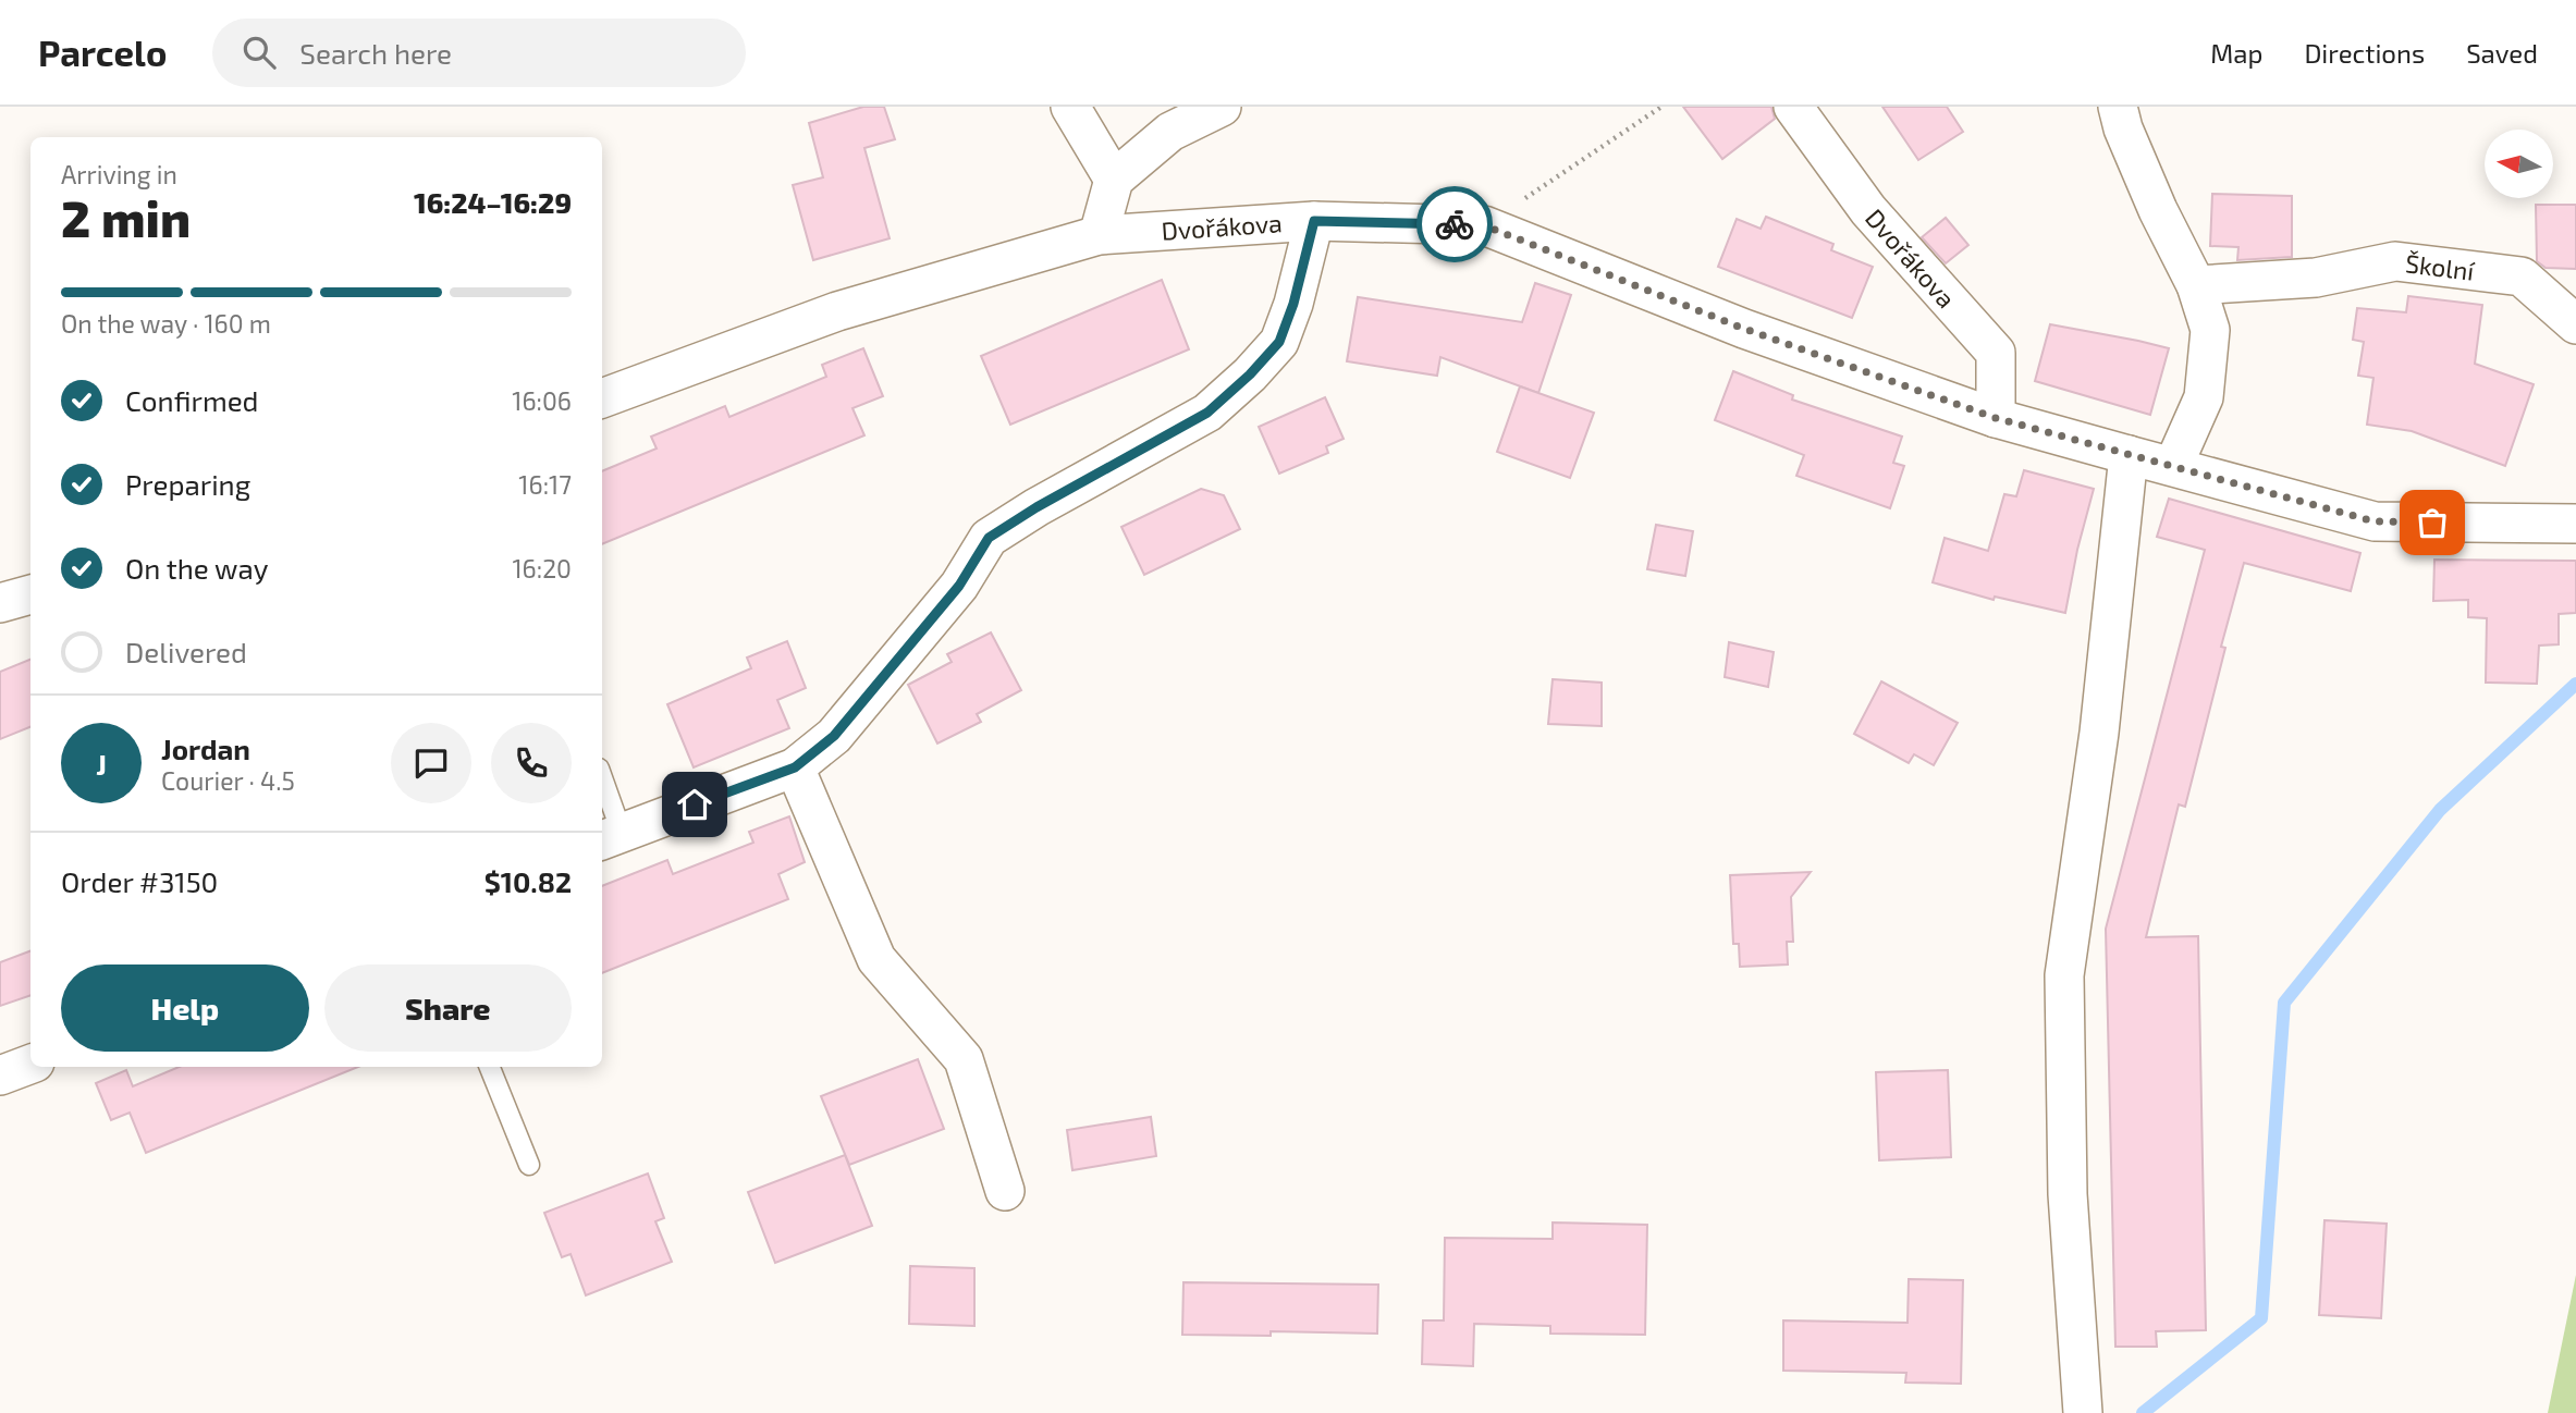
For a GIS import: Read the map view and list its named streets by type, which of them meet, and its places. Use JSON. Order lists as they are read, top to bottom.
{
  "streets": {
    "street": ["Dvořákova", "Školní"]
  },
  "north": "left",
  "page": {
    "header": "Parcelo",
    "search": "Search here",
    "nav": ["Map", "Directions", "Saved"],
    "heading": ["2 min", "Arriving in", "16:24–16:29"],
    "panel": [
      "Jordan",
      "Courier · 4.5",
      "Order #3150",
      "$10.82"
    ],
    "bar": "On the way · 160 m",
    "list": [
      ["Confirmed", "16:06"],
      ["Preparing", "16:17"],
      ["On the way", "16:20"],
      "Delivered"
    ],
    "round": "J",
    "buttons": ["Help", "Share"]
  }
}
